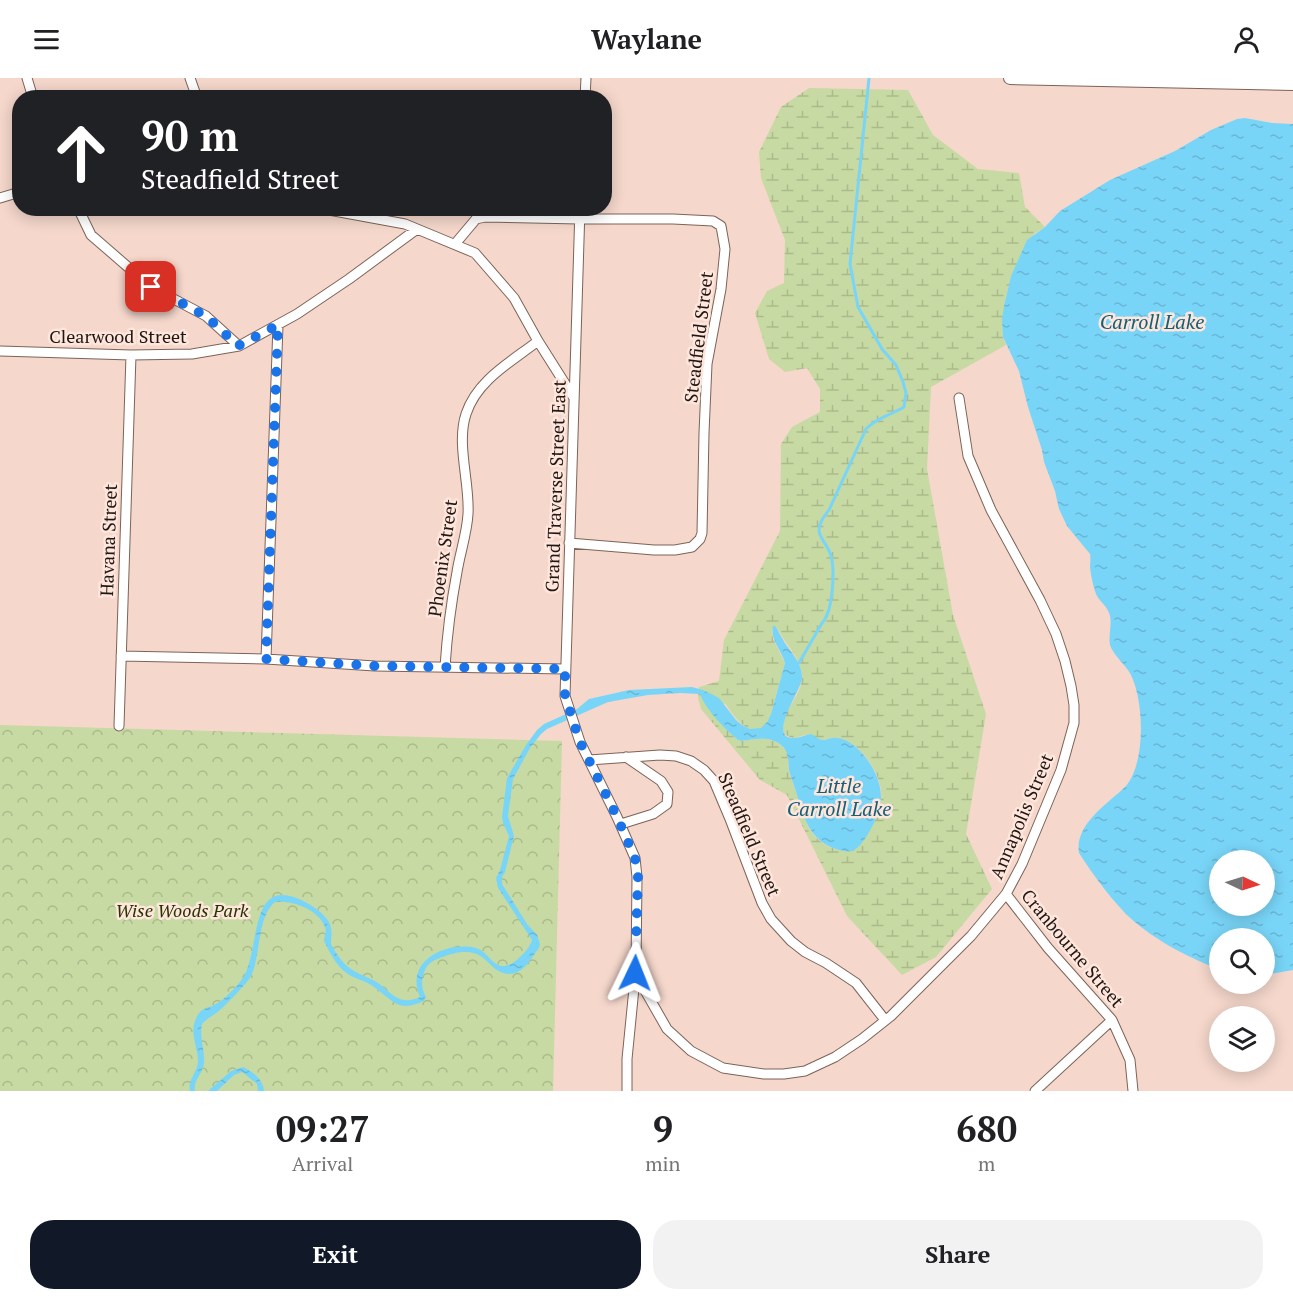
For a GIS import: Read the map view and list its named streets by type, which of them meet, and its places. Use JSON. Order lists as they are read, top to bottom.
{
  "streets": {
    "street": [
      "Clearwood Street",
      "Steadfield Street",
      "Grand Traverse Street East",
      "Havana Street",
      "Phoenix Street",
      "Annapolis Street",
      "Cranbourne Street"
    ]
  },
  "crossings": [
    ["Clearwood Street", "Havana Street"],
    ["Steadfield Street", "Grand Traverse Street East"],
    ["Steadfield Street", "Annapolis Street"],
    ["Annapolis Street", "Cranbourne Street"]
  ],
  "water": ["Carroll Lake", "Little Carroll Lake"],
  "parks": ["Wise Woods Park"],
  "north": "right",
  "page": {
    "header": "Waylane",
    "turn": ["90 m", "Steadfield Street"],
    "eta": [
      "09:27",
      "Arrival",
      "9",
      "min",
      "680",
      "m"
    ],
    "buttons": ["Exit", "Share"]
  }
}
